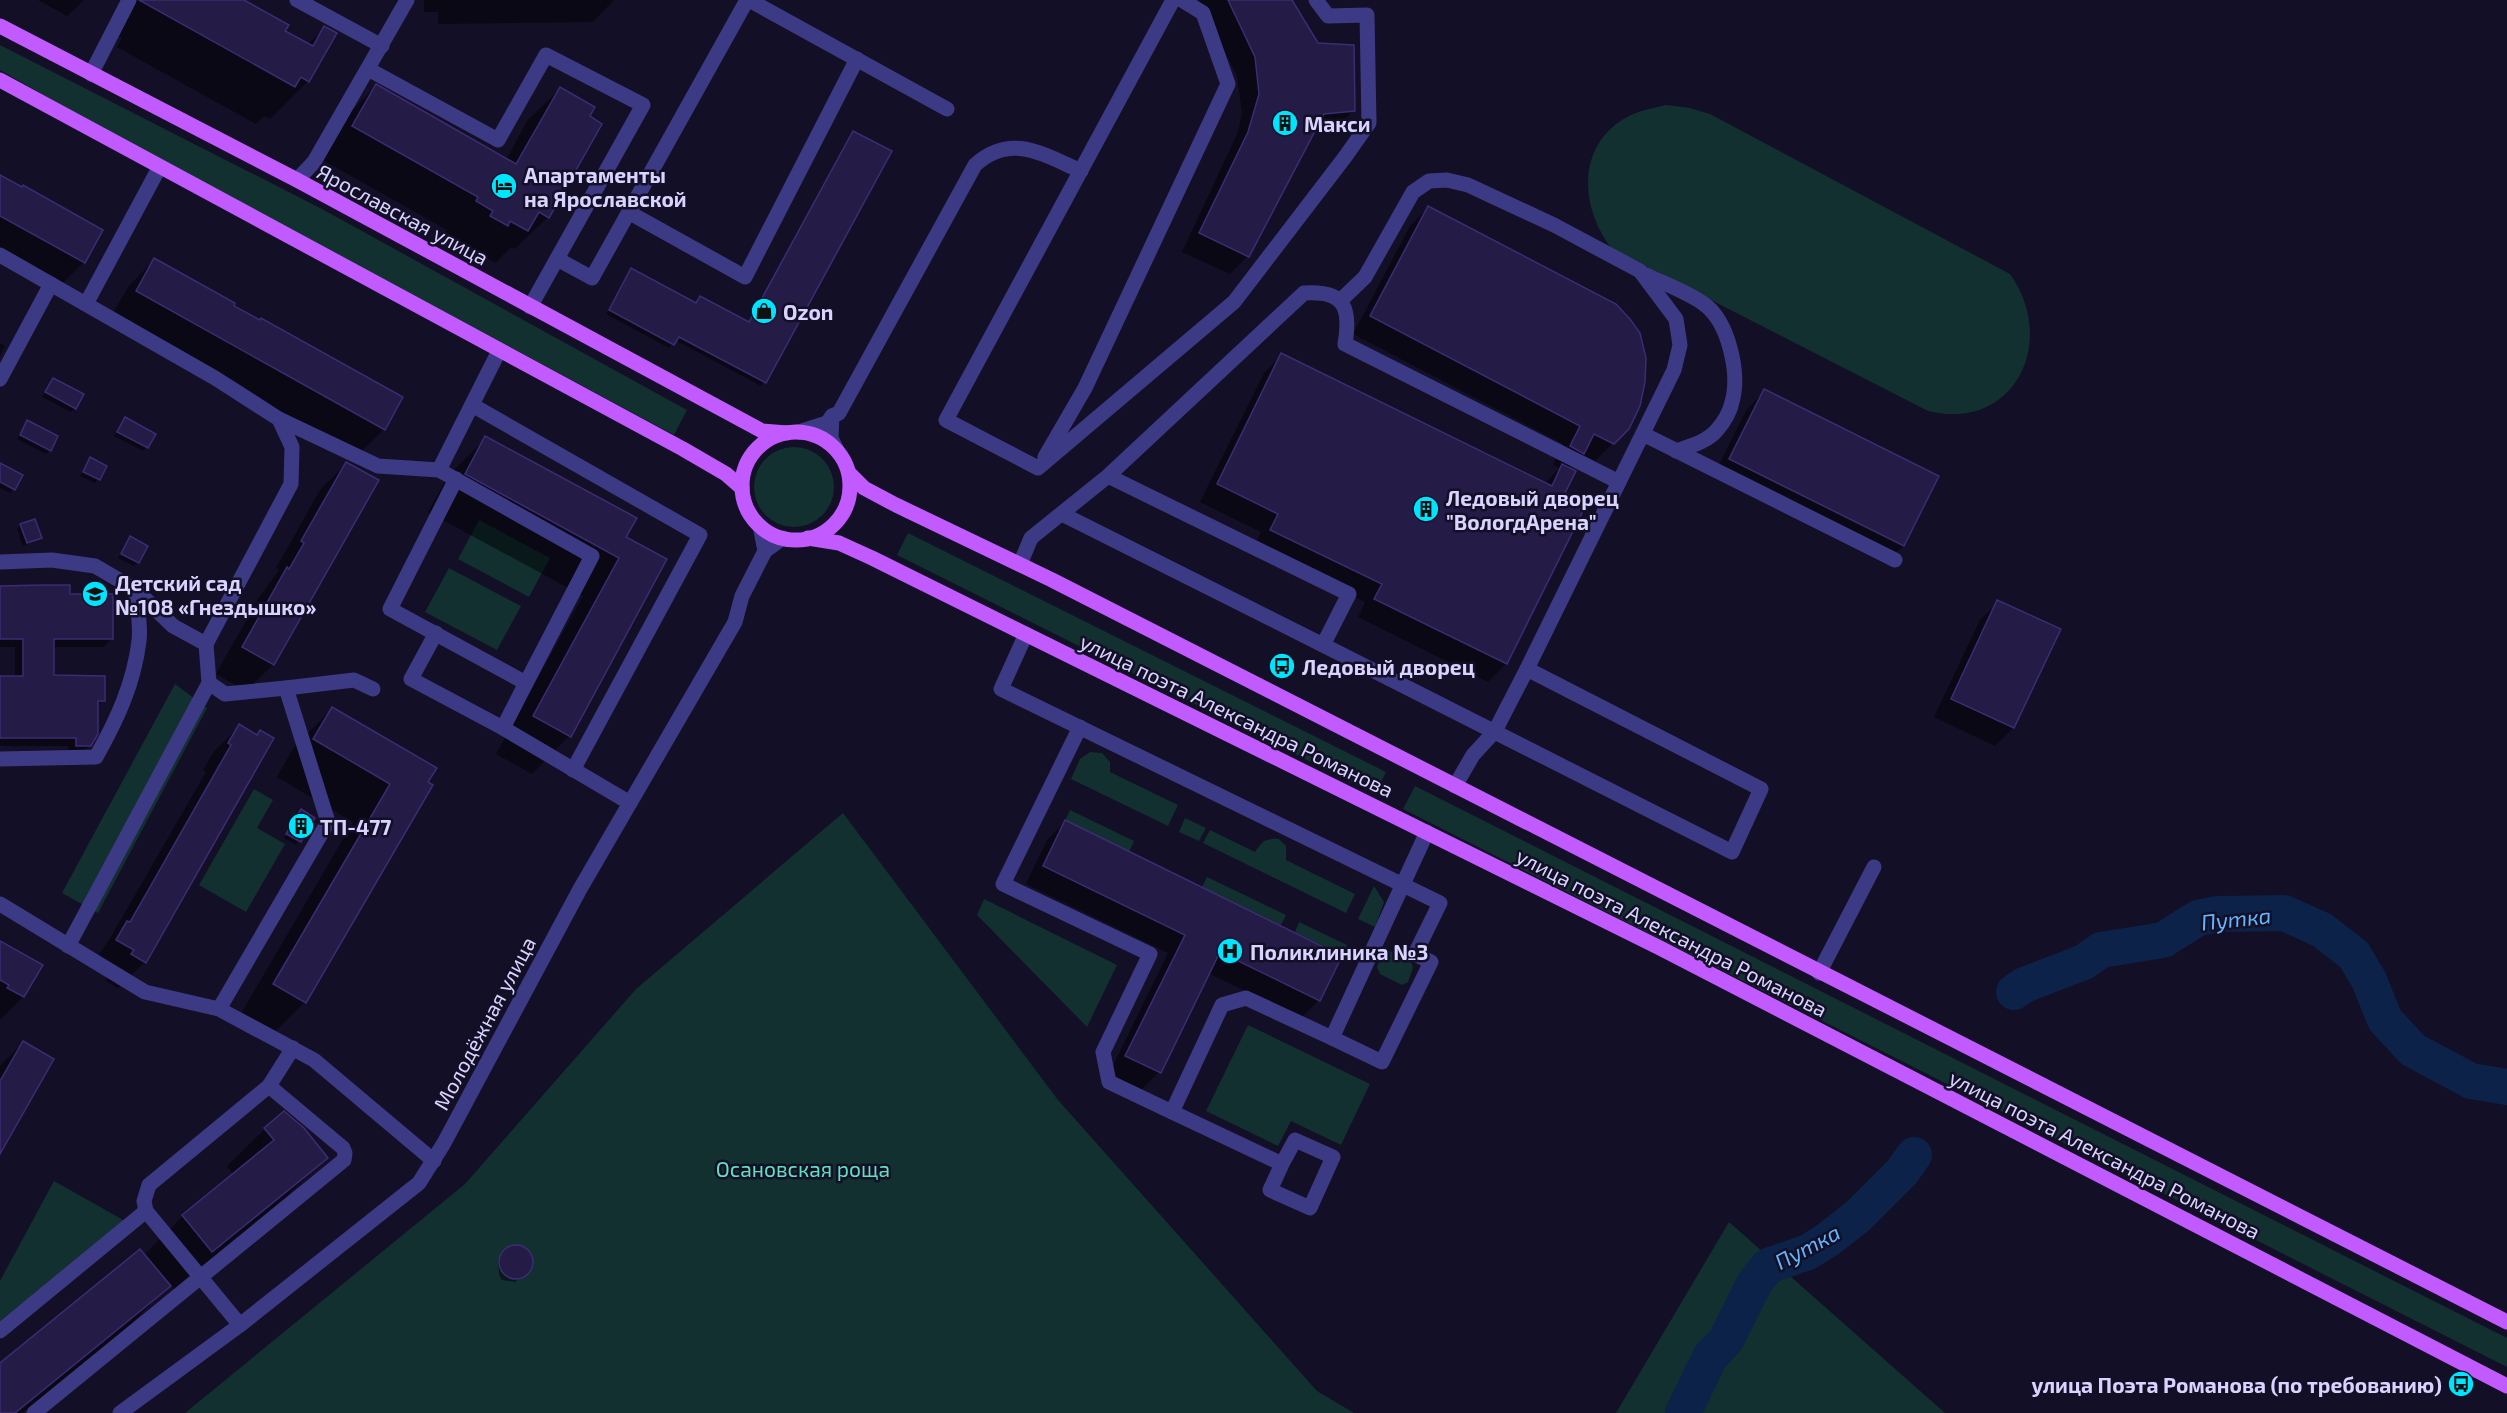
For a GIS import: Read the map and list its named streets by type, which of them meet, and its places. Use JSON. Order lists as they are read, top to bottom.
{
  "streets": {
    "main road": ["Ярославская улица", "улица поэта Александра Романова"],
    "street": ["Молодёжная улица"]
  },
  "crossings": [
    ["Ярославская улица", "улица поэта Александра Романова"]
  ],
  "water": ["Путка"],
  "parks": ["Осановская роща"],
  "places": {
    "building": ["Макси", "Ледовый дворец \"ВологдАрена\"", "ТП-477"],
    "hotel": ["Апартаменты на Ярославской"],
    "shop": ["Ozon"],
    "school or university": ["Детский сад №108 «Гнездышко»"],
    "bus stop": ["Ледовый дворец", "улица Поэта Романова (по требованию)"],
    "hospital": ["Поликлиника №3"]
  }
}
